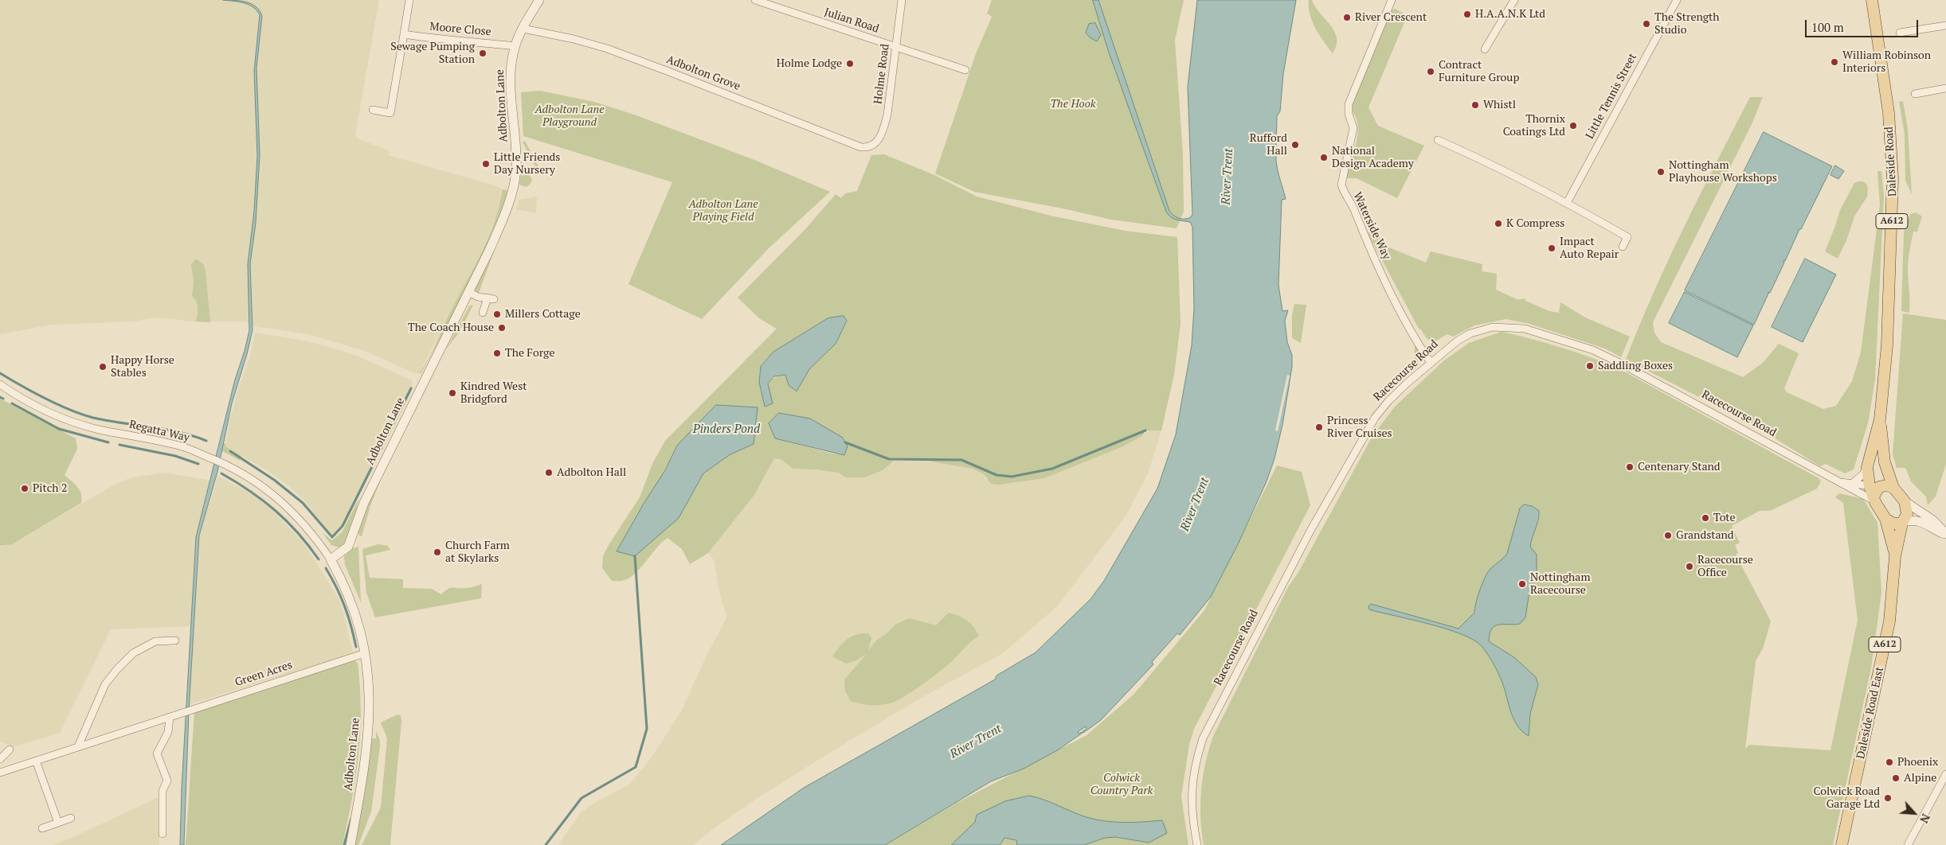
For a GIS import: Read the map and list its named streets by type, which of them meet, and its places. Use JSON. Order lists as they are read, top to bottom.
{
  "streets": {
    "main road": ["Daleside Road", "A612", "Daleside Road East"],
    "street": [
      "Julian Road",
      "Moore Close",
      "Adbolton Grove",
      "Holme Road",
      "Little Tennis Street",
      "Adbolton Lane",
      "Waterside Way",
      "Racecourse Road",
      "Regatta Way",
      "Green Acres"
    ]
  },
  "crossings": [
    ["Julian Road", "Holme Road"],
    ["Moore Close", "Adbolton Lane"],
    ["Adbolton Grove", "Holme Road"],
    ["Adbolton Grove", "Adbolton Lane"],
    ["Adbolton Lane", "Regatta Way"],
    ["Adbolton Lane", "Green Acres"],
    ["Daleside Road", "Racecourse Road"],
    ["Daleside Road", "Daleside Road East"],
    ["Waterside Way", "Racecourse Road"],
    ["Racecourse Road", "Daleside Road East"]
  ],
  "water": ["River Trent", "Pinders Pond"],
  "parks": [
    "The Hook",
    "Adbolton Lane Playground",
    "Adbolton Lane Playing Field",
    "Colwick Country Park"
  ],
  "places": [
    "H.A.A.N.K Ltd",
    "River Crescent",
    "The Strength Studio",
    "Sewage Pumping Station",
    "William Robinson Interiors",
    "Holme Lodge",
    "Contract Furniture Group",
    "Whistl",
    "Thornix Coatings Ltd",
    "Rufford Hall",
    "National Design Academy",
    "Little Friends Day Nursery",
    "Nottingham Playhouse Workshops",
    "K Compress",
    "Impact Auto Repair",
    "Millers Cottage",
    "The Coach House",
    "The Forge",
    "Saddling Boxes",
    "Happy Horse Stables",
    "Kindred West Bridgford",
    "Princess River Cruises",
    "Centenary Stand",
    "Adbolton Hall",
    "Pitch 2",
    "Tote",
    "Grandstand",
    "Church Farm at Skylarks",
    "Racecourse Office",
    "Nottingham Racecourse",
    "Phoenix",
    "Alpine",
    "Colwick Road Garage Ltd"
  ],
  "scale_bar": "100 m",
  "north": "bottom right"
}
